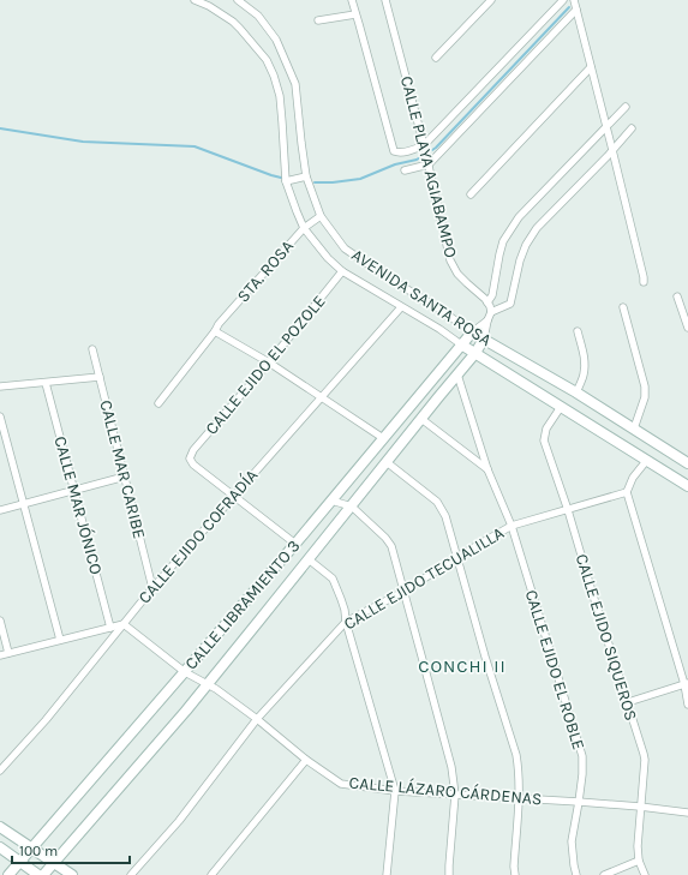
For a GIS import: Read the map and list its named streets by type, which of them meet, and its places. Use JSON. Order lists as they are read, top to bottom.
{
  "streets": {
    "street": [
      "CALLE PLAYA AGIABAMPO",
      "STA. ROSA",
      "AVENIDA SANTA ROSA",
      "CALLE EJIDO EL POZOLE",
      "CALLE MAR CARIBE",
      "CALLE MAR JÓNICO",
      "CALLE EJIDO COFRADÍA",
      "CALLE EJIDO TECUALILLA",
      "CALLE LIBRAMIENTO 3",
      "CALLE EJIDO SIQUEROS",
      "CALLE EJIDO EL ROBLE",
      "CALLE LÁZARO CÁRDENAS"
    ]
  },
  "crossings": [
    ["STA. ROSA", "AVENIDA SANTA ROSA"],
    ["AVENIDA SANTA ROSA", "CALLE EJIDO EL POZOLE"],
    ["AVENIDA SANTA ROSA", "CALLE EJIDO COFRADÍA"],
    ["AVENIDA SANTA ROSA", "CALLE LIBRAMIENTO 3"],
    ["AVENIDA SANTA ROSA", "CALLE EJIDO SIQUEROS"],
    ["CALLE EJIDO EL POZOLE", "CALLE EJIDO COFRADÍA"],
    ["CALLE MAR CARIBE", "CALLE EJIDO COFRADÍA"],
    ["CALLE EJIDO COFRADÍA", "CALLE LÁZARO CÁRDENAS"],
    ["CALLE EJIDO TECUALILLA", "CALLE EJIDO SIQUEROS"],
    ["CALLE EJIDO TECUALILLA", "CALLE EJIDO EL ROBLE"],
    ["CALLE EJIDO TECUALILLA", "CALLE LÁZARO CÁRDENAS"],
    ["CALLE LIBRAMIENTO 3", "CALLE EJIDO EL ROBLE"],
    ["CALLE LIBRAMIENTO 3", "CALLE LÁZARO CÁRDENAS"],
    ["CALLE EJIDO SIQUEROS", "CALLE LÁZARO CÁRDENAS"],
    ["CALLE EJIDO EL ROBLE", "CALLE LÁZARO CÁRDENAS"]
  ],
  "districts": ["CONCHI II"],
  "scale_bar": "100 m"
}
